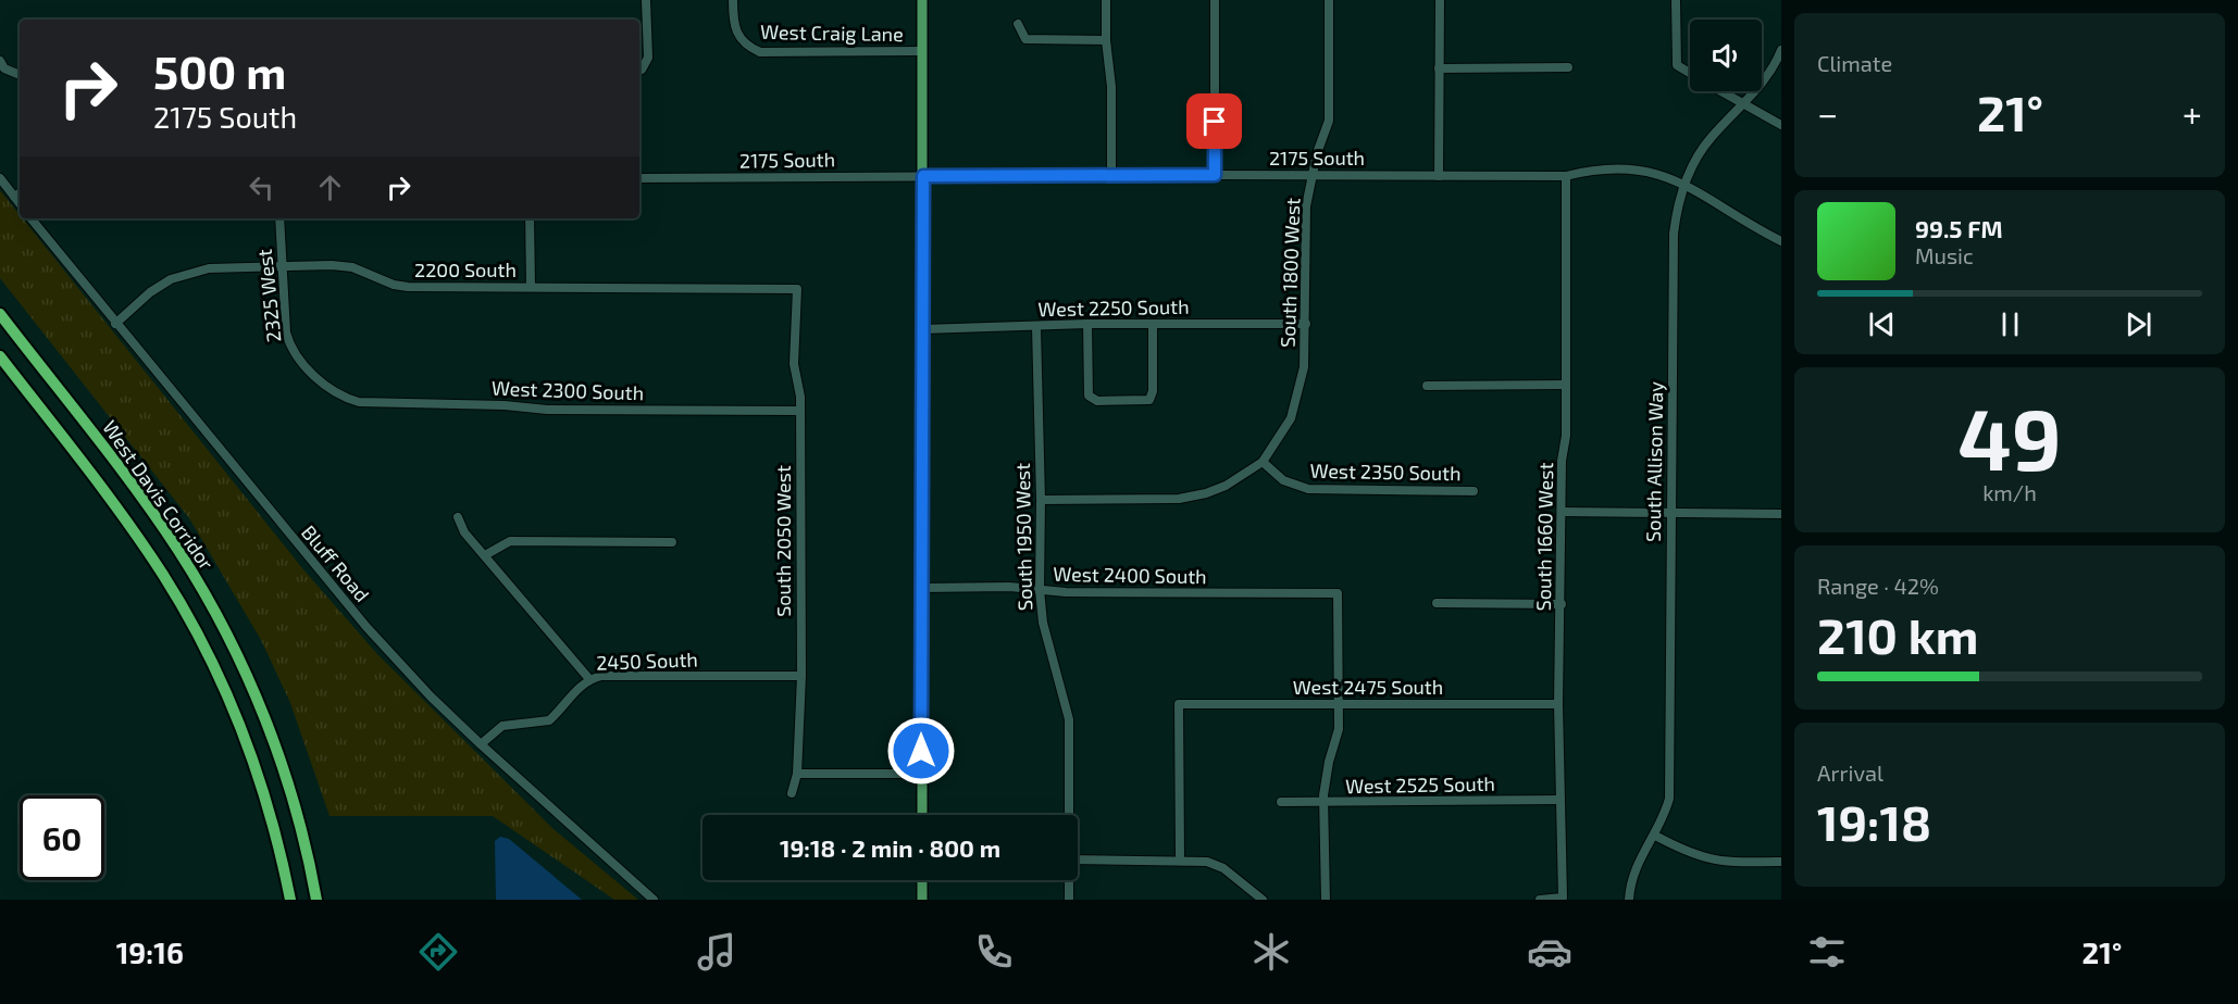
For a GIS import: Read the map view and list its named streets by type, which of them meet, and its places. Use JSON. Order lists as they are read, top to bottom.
{
  "streets": {
    "highway": ["West Davis Corridor"],
    "street": [
      "West Craig Lane",
      "2175 South",
      "2200 South",
      "South 1800 West",
      "2325 West",
      "West 2250 South",
      "West 2300 South",
      "South Allison Way",
      "West 2350 South",
      "South 1950 West",
      "South 1660 West",
      "South 2050 West",
      "Bluff Road",
      "West 2400 South",
      "2450 South",
      "West 2475 South",
      "West 2525 South"
    ]
  },
  "crossings": [
    ["2175 South", "South 1800 West"],
    ["2175 South", "South Allison Way"],
    ["2175 South", "South 1660 West"],
    ["2200 South", "2325 West"],
    ["2200 South", "South 2050 West"],
    ["2200 South", "Bluff Road"],
    ["South 1800 West", "West 2250 South"],
    ["South 1800 West", "West 2350 South"],
    ["2325 West", "West 2300 South"],
    ["West 2250 South", "South 1950 West"],
    ["West 2300 South", "South 2050 West"],
    ["South 1950 West", "West 2400 South"],
    ["South 1660 West", "West 2475 South"],
    ["South 1660 West", "West 2525 South"],
    ["South 2050 West", "2450 South"],
    ["Bluff Road", "2450 South"],
    ["West 2400 South", "West 2475 South"]
  ],
  "page": {
    "tile": [
      "Climate",
      ["49", "km/h"],
      ["Range · 42%", "210 km"],
      ["Arrival", "19:18"]
    ],
    "turn": ["500 m", "2175 South"],
    "heat": ["−", "21°", "+"],
    "song": ["99.5 FM", "Music"],
    "limit": "60",
    "trip": "19:18 · 2 min · 800 m",
    "tabs": ["19:16", "21°"]
  }
}
